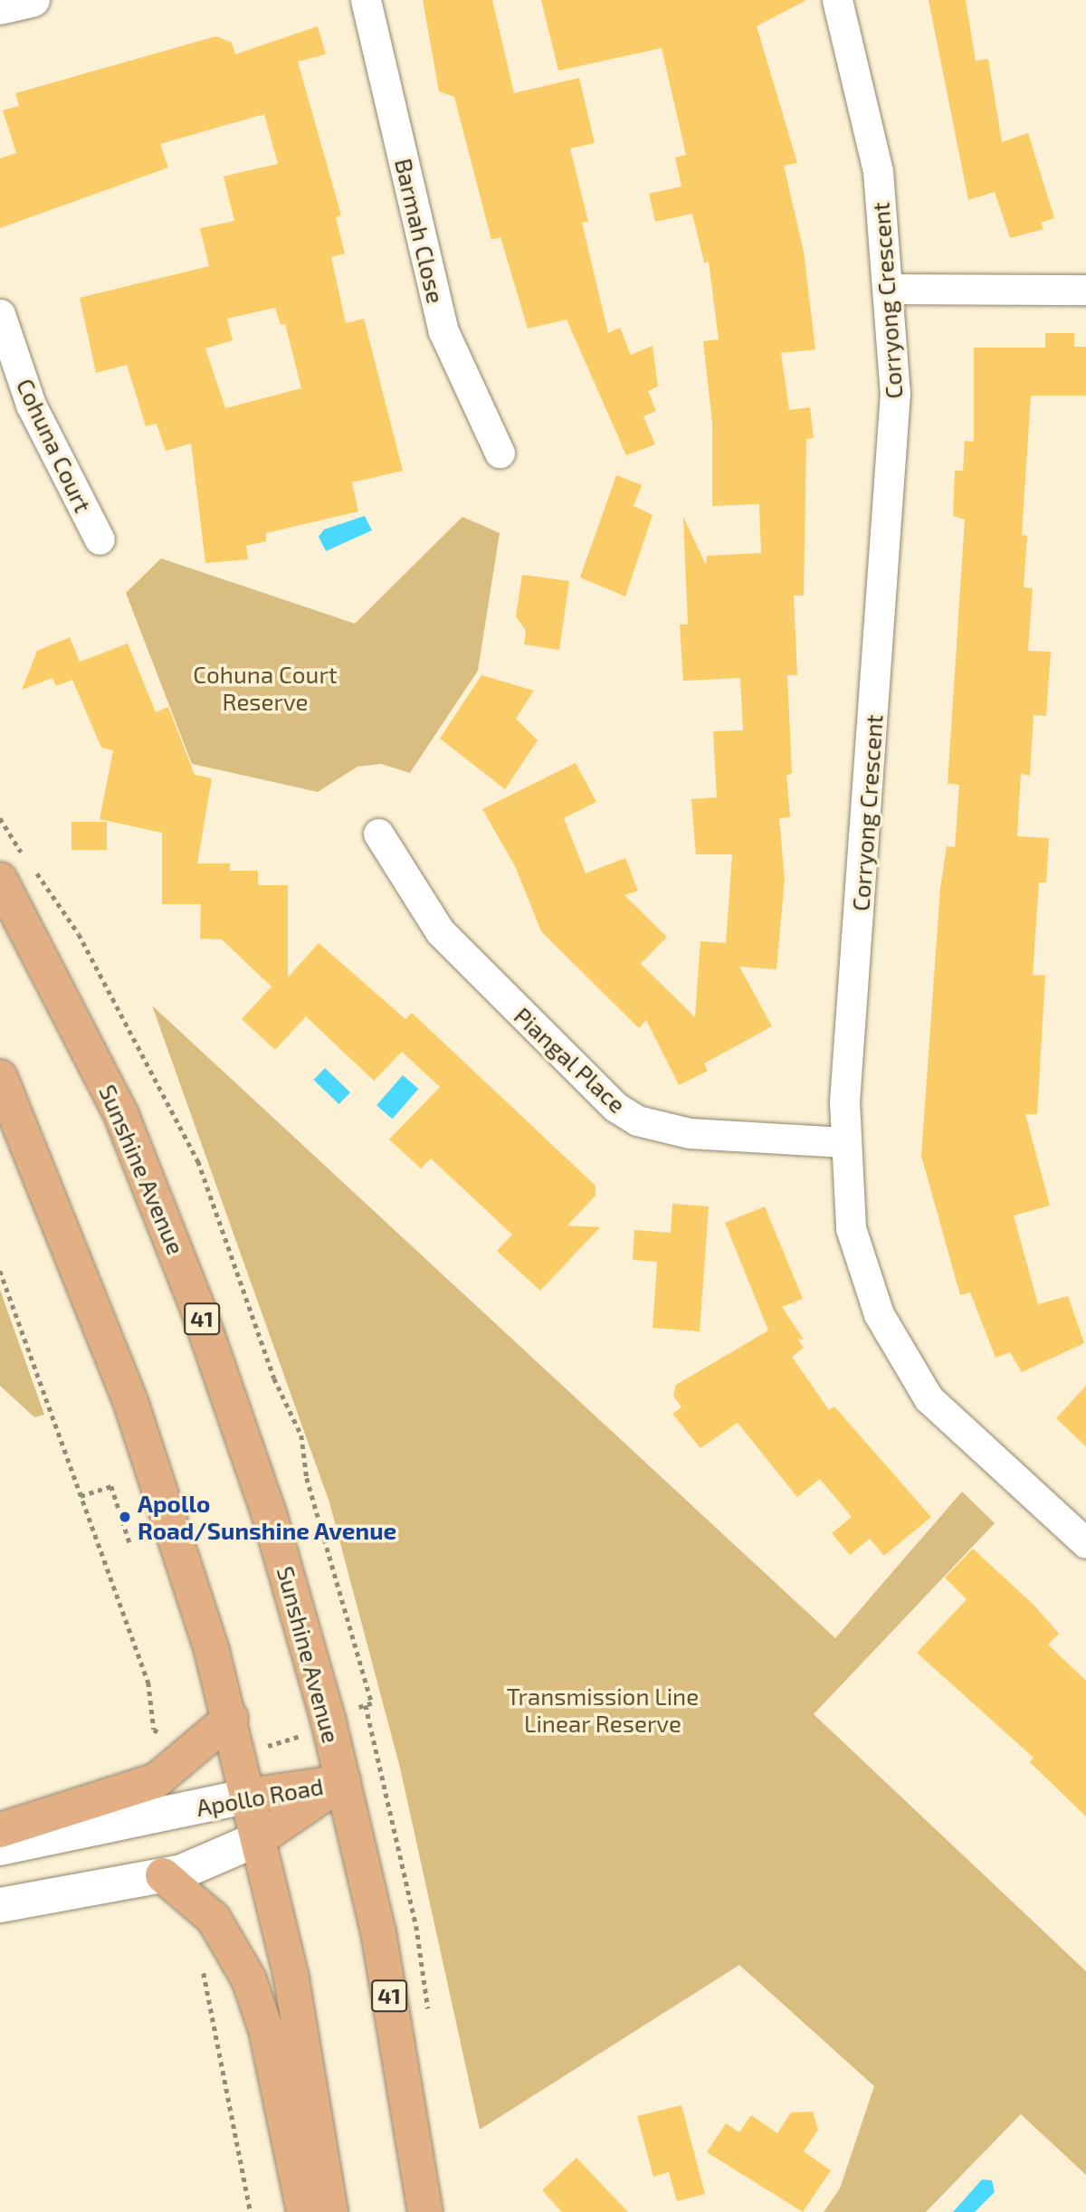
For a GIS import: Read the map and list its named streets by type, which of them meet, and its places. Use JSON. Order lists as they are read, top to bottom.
{
  "streets": {
    "main road": ["Sunshine Avenue", "41", "Apollo Road"],
    "street": [
      "Barmah Close",
      "Corryong Crescent",
      "Cohuna Court",
      "Piangal Place"
    ]
  },
  "crossings": [
    ["Corryong Crescent", "Piangal Place"],
    ["Sunshine Avenue", "Apollo Road"]
  ],
  "parks": ["Cohuna Court Reserve", "Transmission Line Linear Reserve"],
  "places": ["Apollo Road/Sunshine Avenue"]
}
